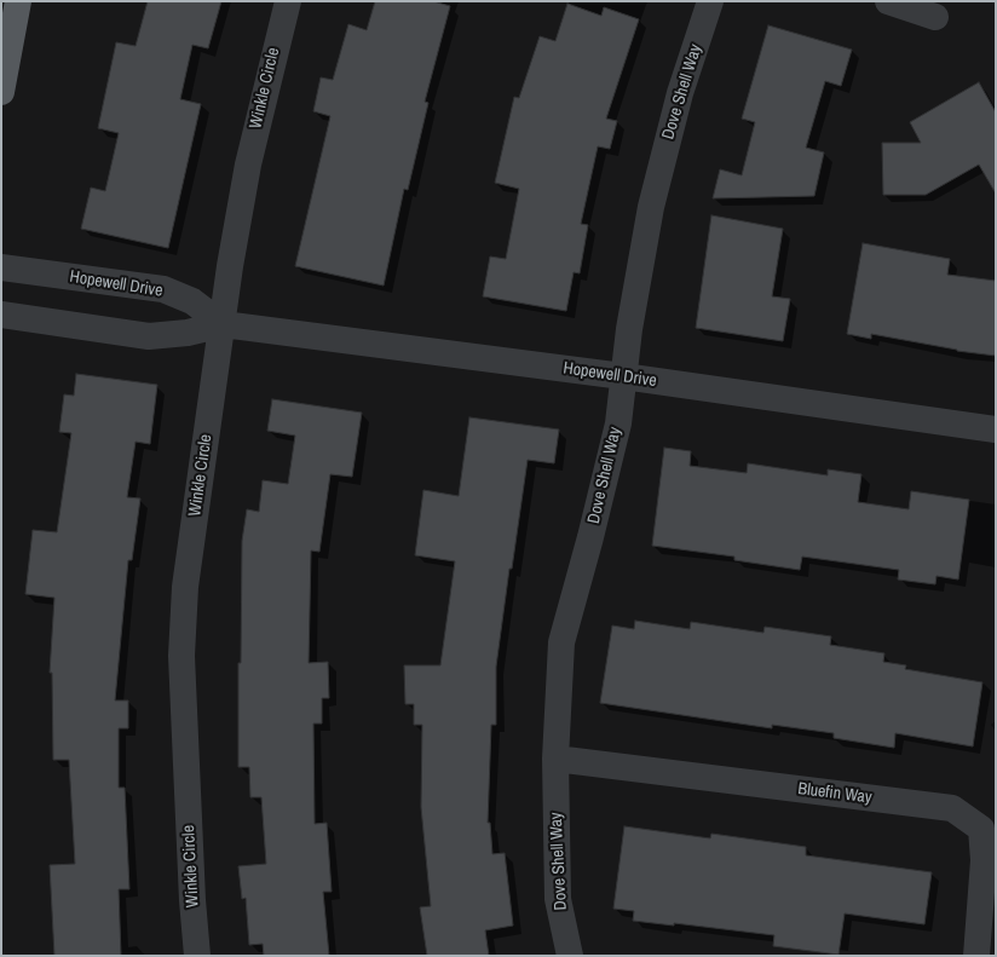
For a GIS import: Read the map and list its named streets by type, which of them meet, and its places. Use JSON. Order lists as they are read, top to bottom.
{
  "streets": {
    "street": [
      "Winkle Circle",
      "Dove Shell Way",
      "Hopewell Drive",
      "Bluefin Way"
    ]
  },
  "crossings": [
    ["Winkle Circle", "Hopewell Drive"],
    ["Dove Shell Way", "Hopewell Drive"],
    ["Dove Shell Way", "Bluefin Way"]
  ]
}
